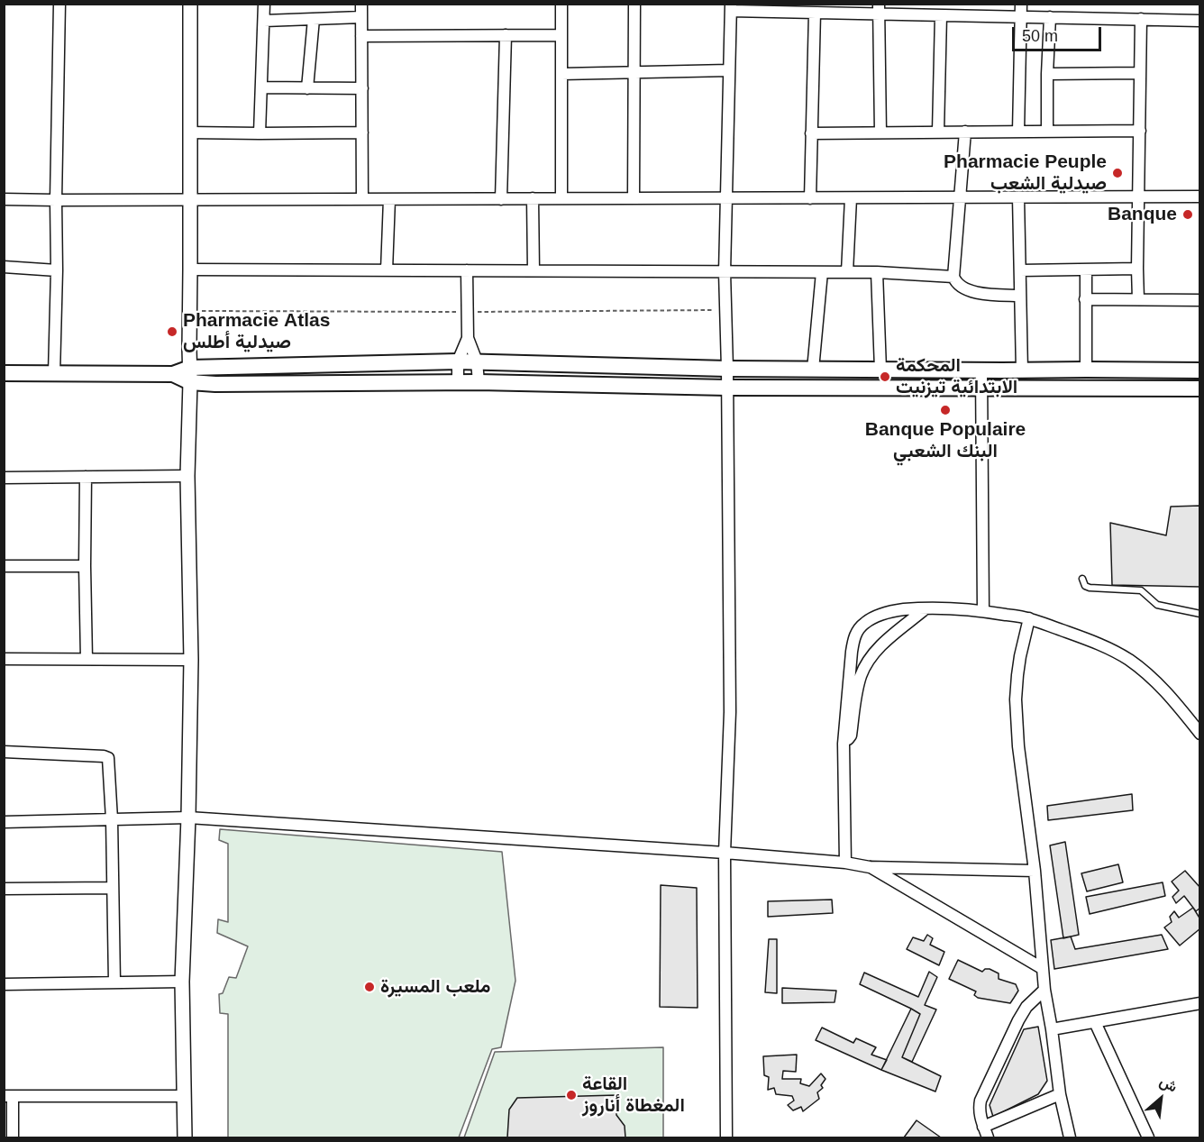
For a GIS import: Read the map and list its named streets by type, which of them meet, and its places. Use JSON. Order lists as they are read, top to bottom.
{
  "places": [
    "Pharmacie Peuple صيدلية الشعب",
    "Banque",
    "Pharmacie Atlas صيدلية أطلس",
    "المحكمة الابتدائية تيزنيت",
    "Banque Populaire البنك الشعبي",
    "ملعب المسيرة",
    "القاعة المغطاة أناروز"
  ],
  "scale_bar": "50 m",
  "north": "top right"
}
